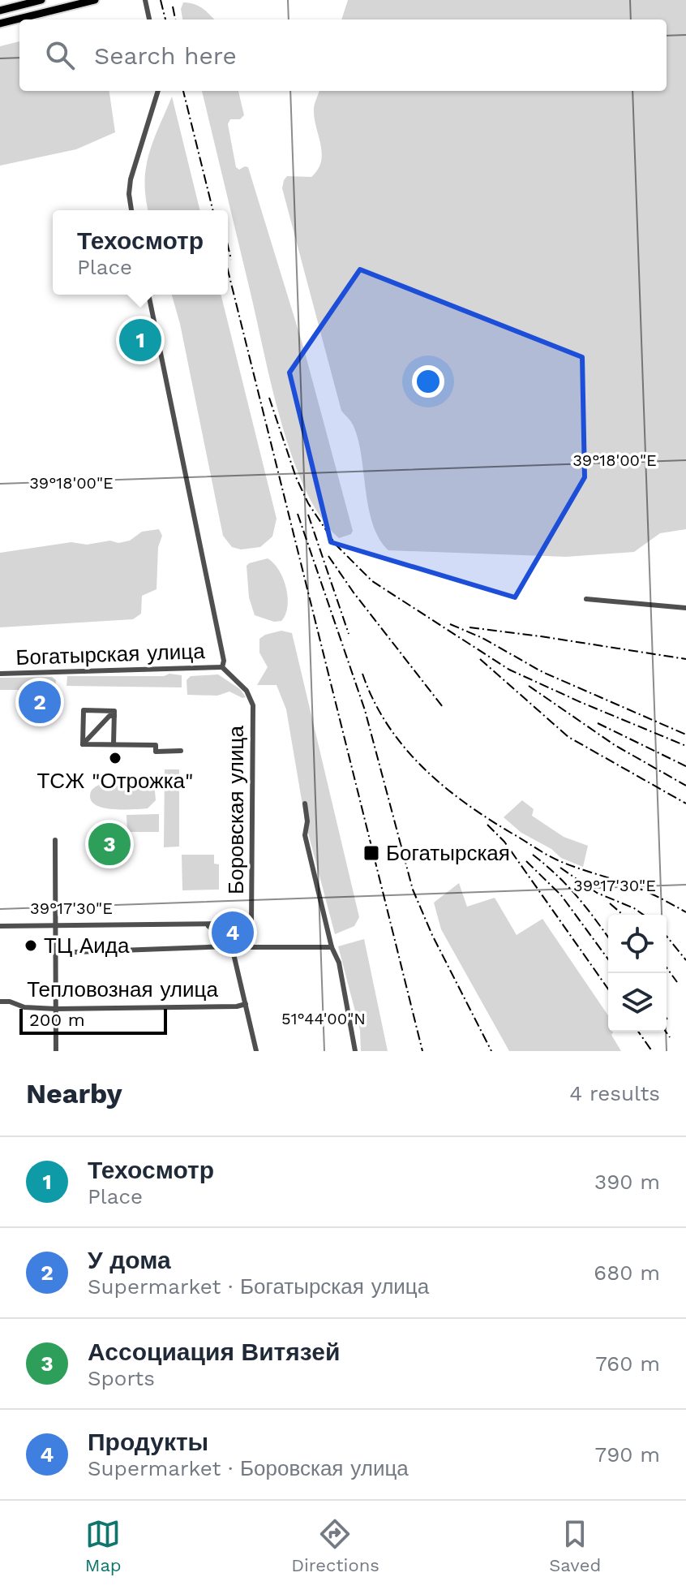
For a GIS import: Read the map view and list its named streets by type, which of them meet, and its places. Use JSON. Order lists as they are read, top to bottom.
{
  "streets": {
    "street": ["Богатырская улица", "Боровская улица", "Тепловозная улица"]
  },
  "crossings": [
    ["Богатырская улица", "Боровская улица"],
    ["Боровская улица", "Тепловозная улица"]
  ],
  "places": {
    "other": ["ТСЖ \"Отрожка\"", "ТЦ Аида"],
    "transit": ["Богатырская"]
  },
  "scale_bar": "200 m",
  "page": {
    "search": "Search here",
    "popup": ["Техосмотр", "Place"],
    "pins": [
      "1",
      "2",
      "3",
      "4"
    ],
    "scale": "200 m",
    "heading": ["Nearby", "4 results"],
    "list": [
      {
        "mark": "1",
        "name": "Техосмотр",
        "note": "Place",
        "value": "390 m"
      },
      {
        "mark": "2",
        "name": "У дома",
        "note": "Supermarket · Богатырская улица",
        "value": "680 m"
      },
      {
        "mark": "3",
        "name": "Ассоциация Витязей",
        "note": "Sports",
        "value": "760 m"
      },
      {
        "mark": "4",
        "name": "Продукты",
        "note": "Supermarket · Боровская улица",
        "value": "790 m"
      }
    ],
    "nav": ["Map", "Directions", "Saved"]
  },
  "coordinates": ["39°18'00\"E", "39°17'30\"E", "51°44'00\"N"]
}
